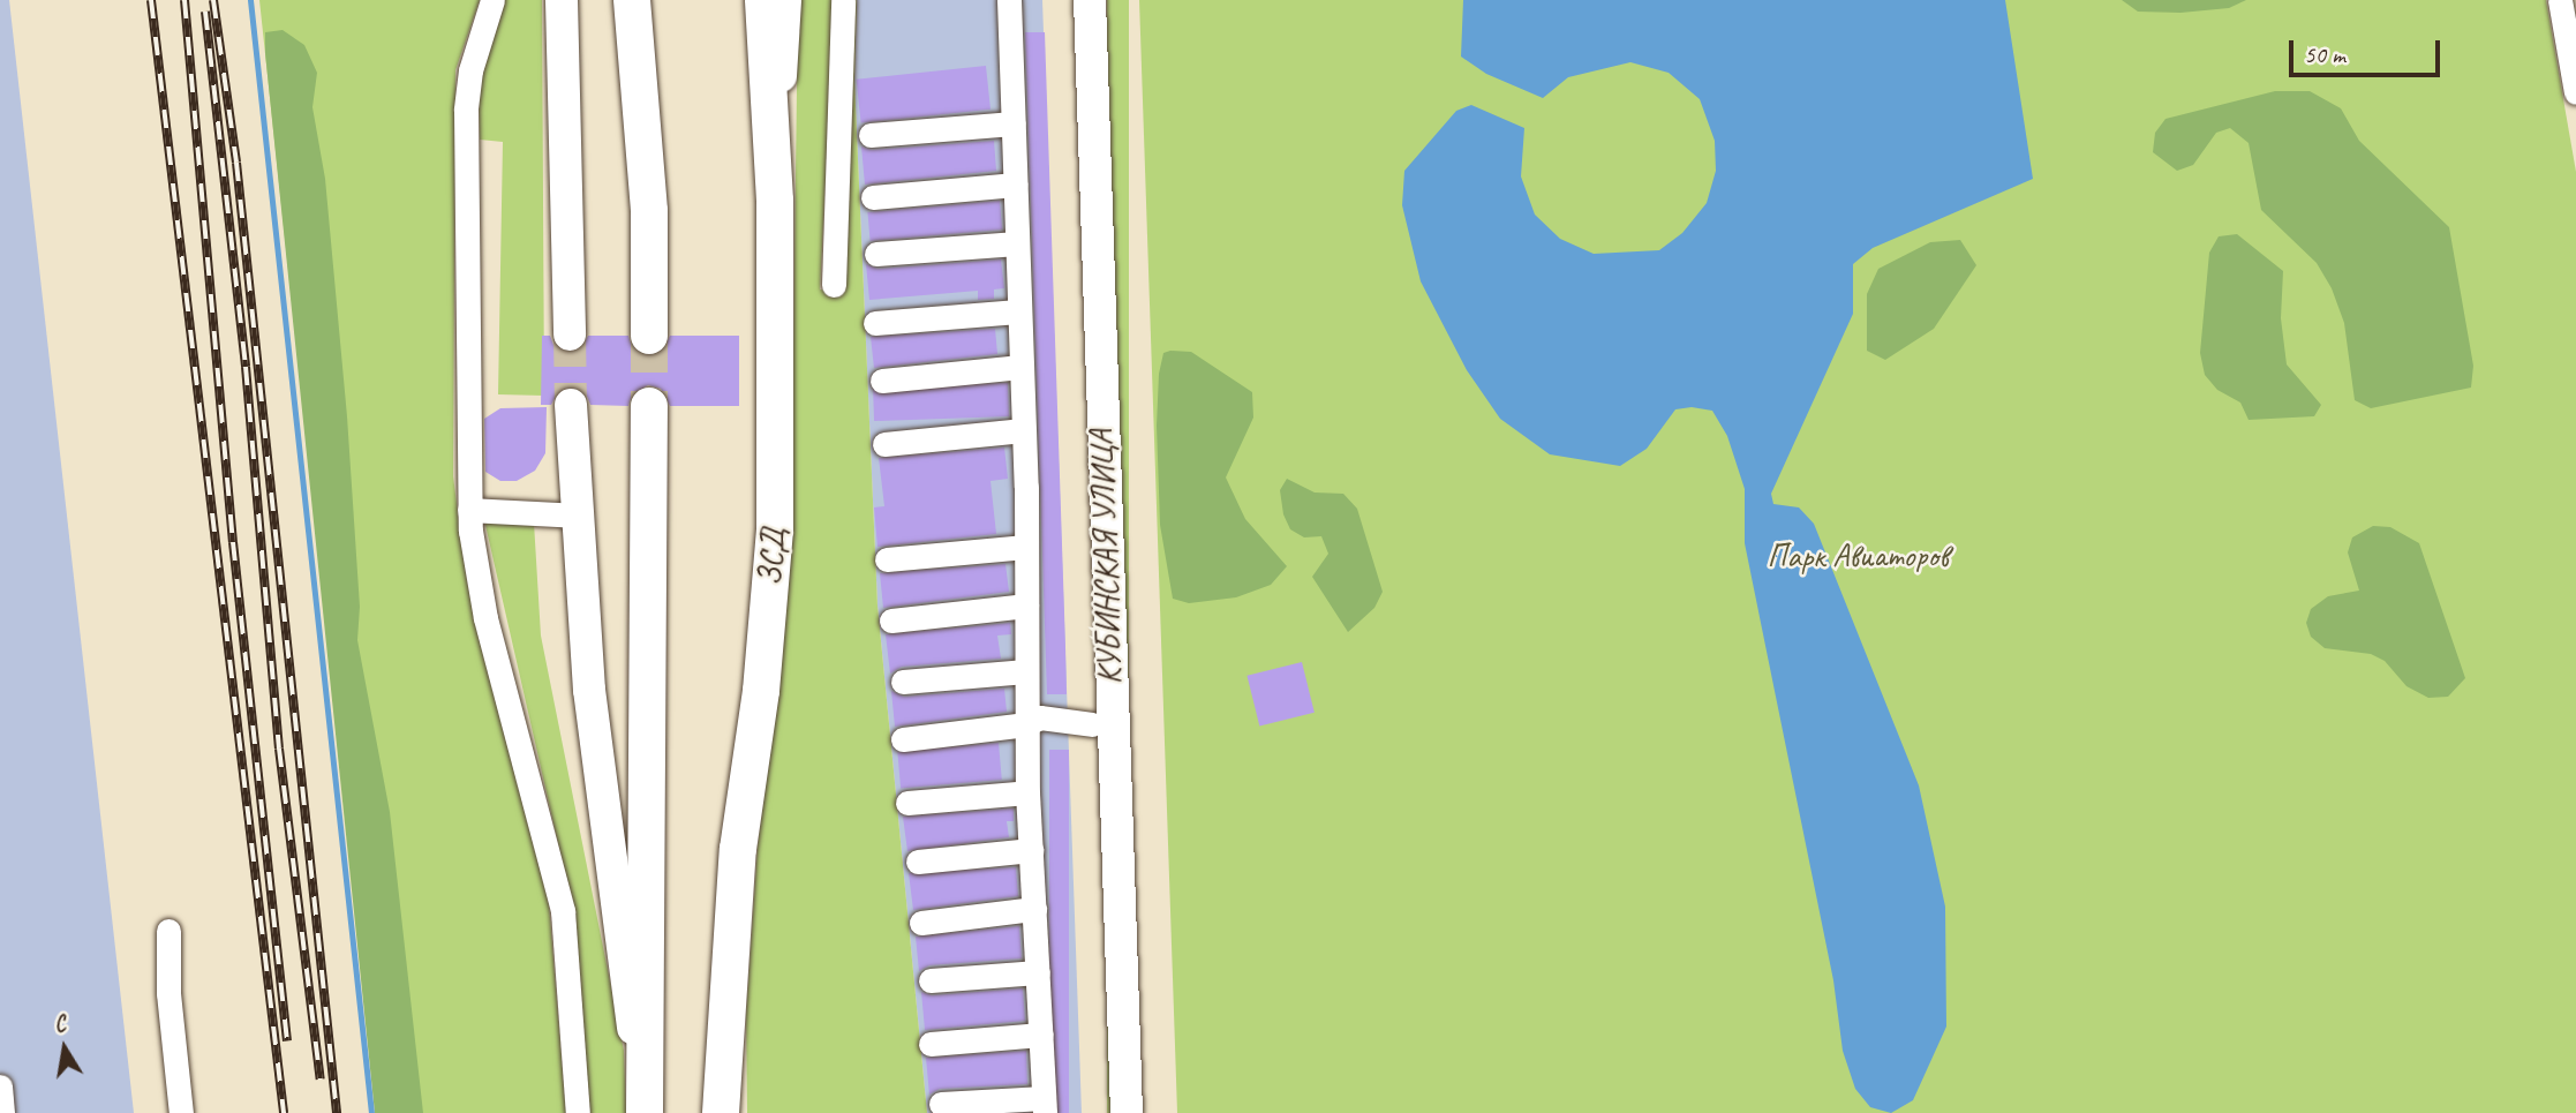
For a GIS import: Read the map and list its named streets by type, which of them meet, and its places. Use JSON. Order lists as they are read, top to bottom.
{
  "streets": {
    "highway": ["ЗСД"],
    "main road": ["КУБИНСКАЯ УЛИЦА"]
  },
  "parks": ["Парк Авиаторов"],
  "scale_bar": "50 m",
  "north": "top"
}
